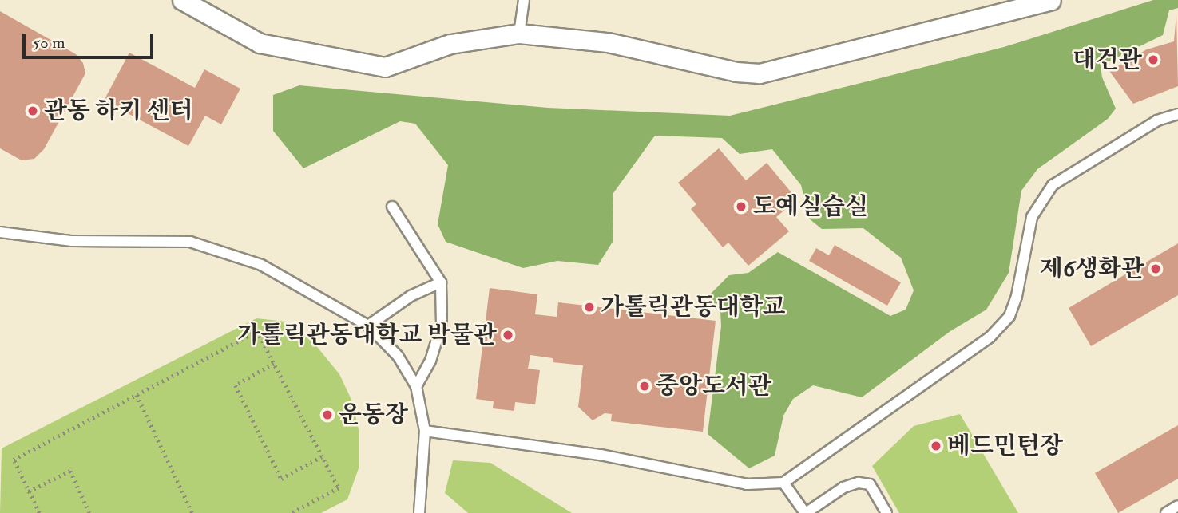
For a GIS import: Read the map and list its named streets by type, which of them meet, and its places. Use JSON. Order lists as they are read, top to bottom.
{
  "places": [
    "대건관",
    "관동 하키 센터",
    "도예실습실",
    "제6생화관",
    "가톨릭관동대학교",
    "가톨릭관동대학교 박물관",
    "중앙도서관",
    "운동장",
    "베드민턴장"
  ],
  "scale_bar": "50 m"
}
